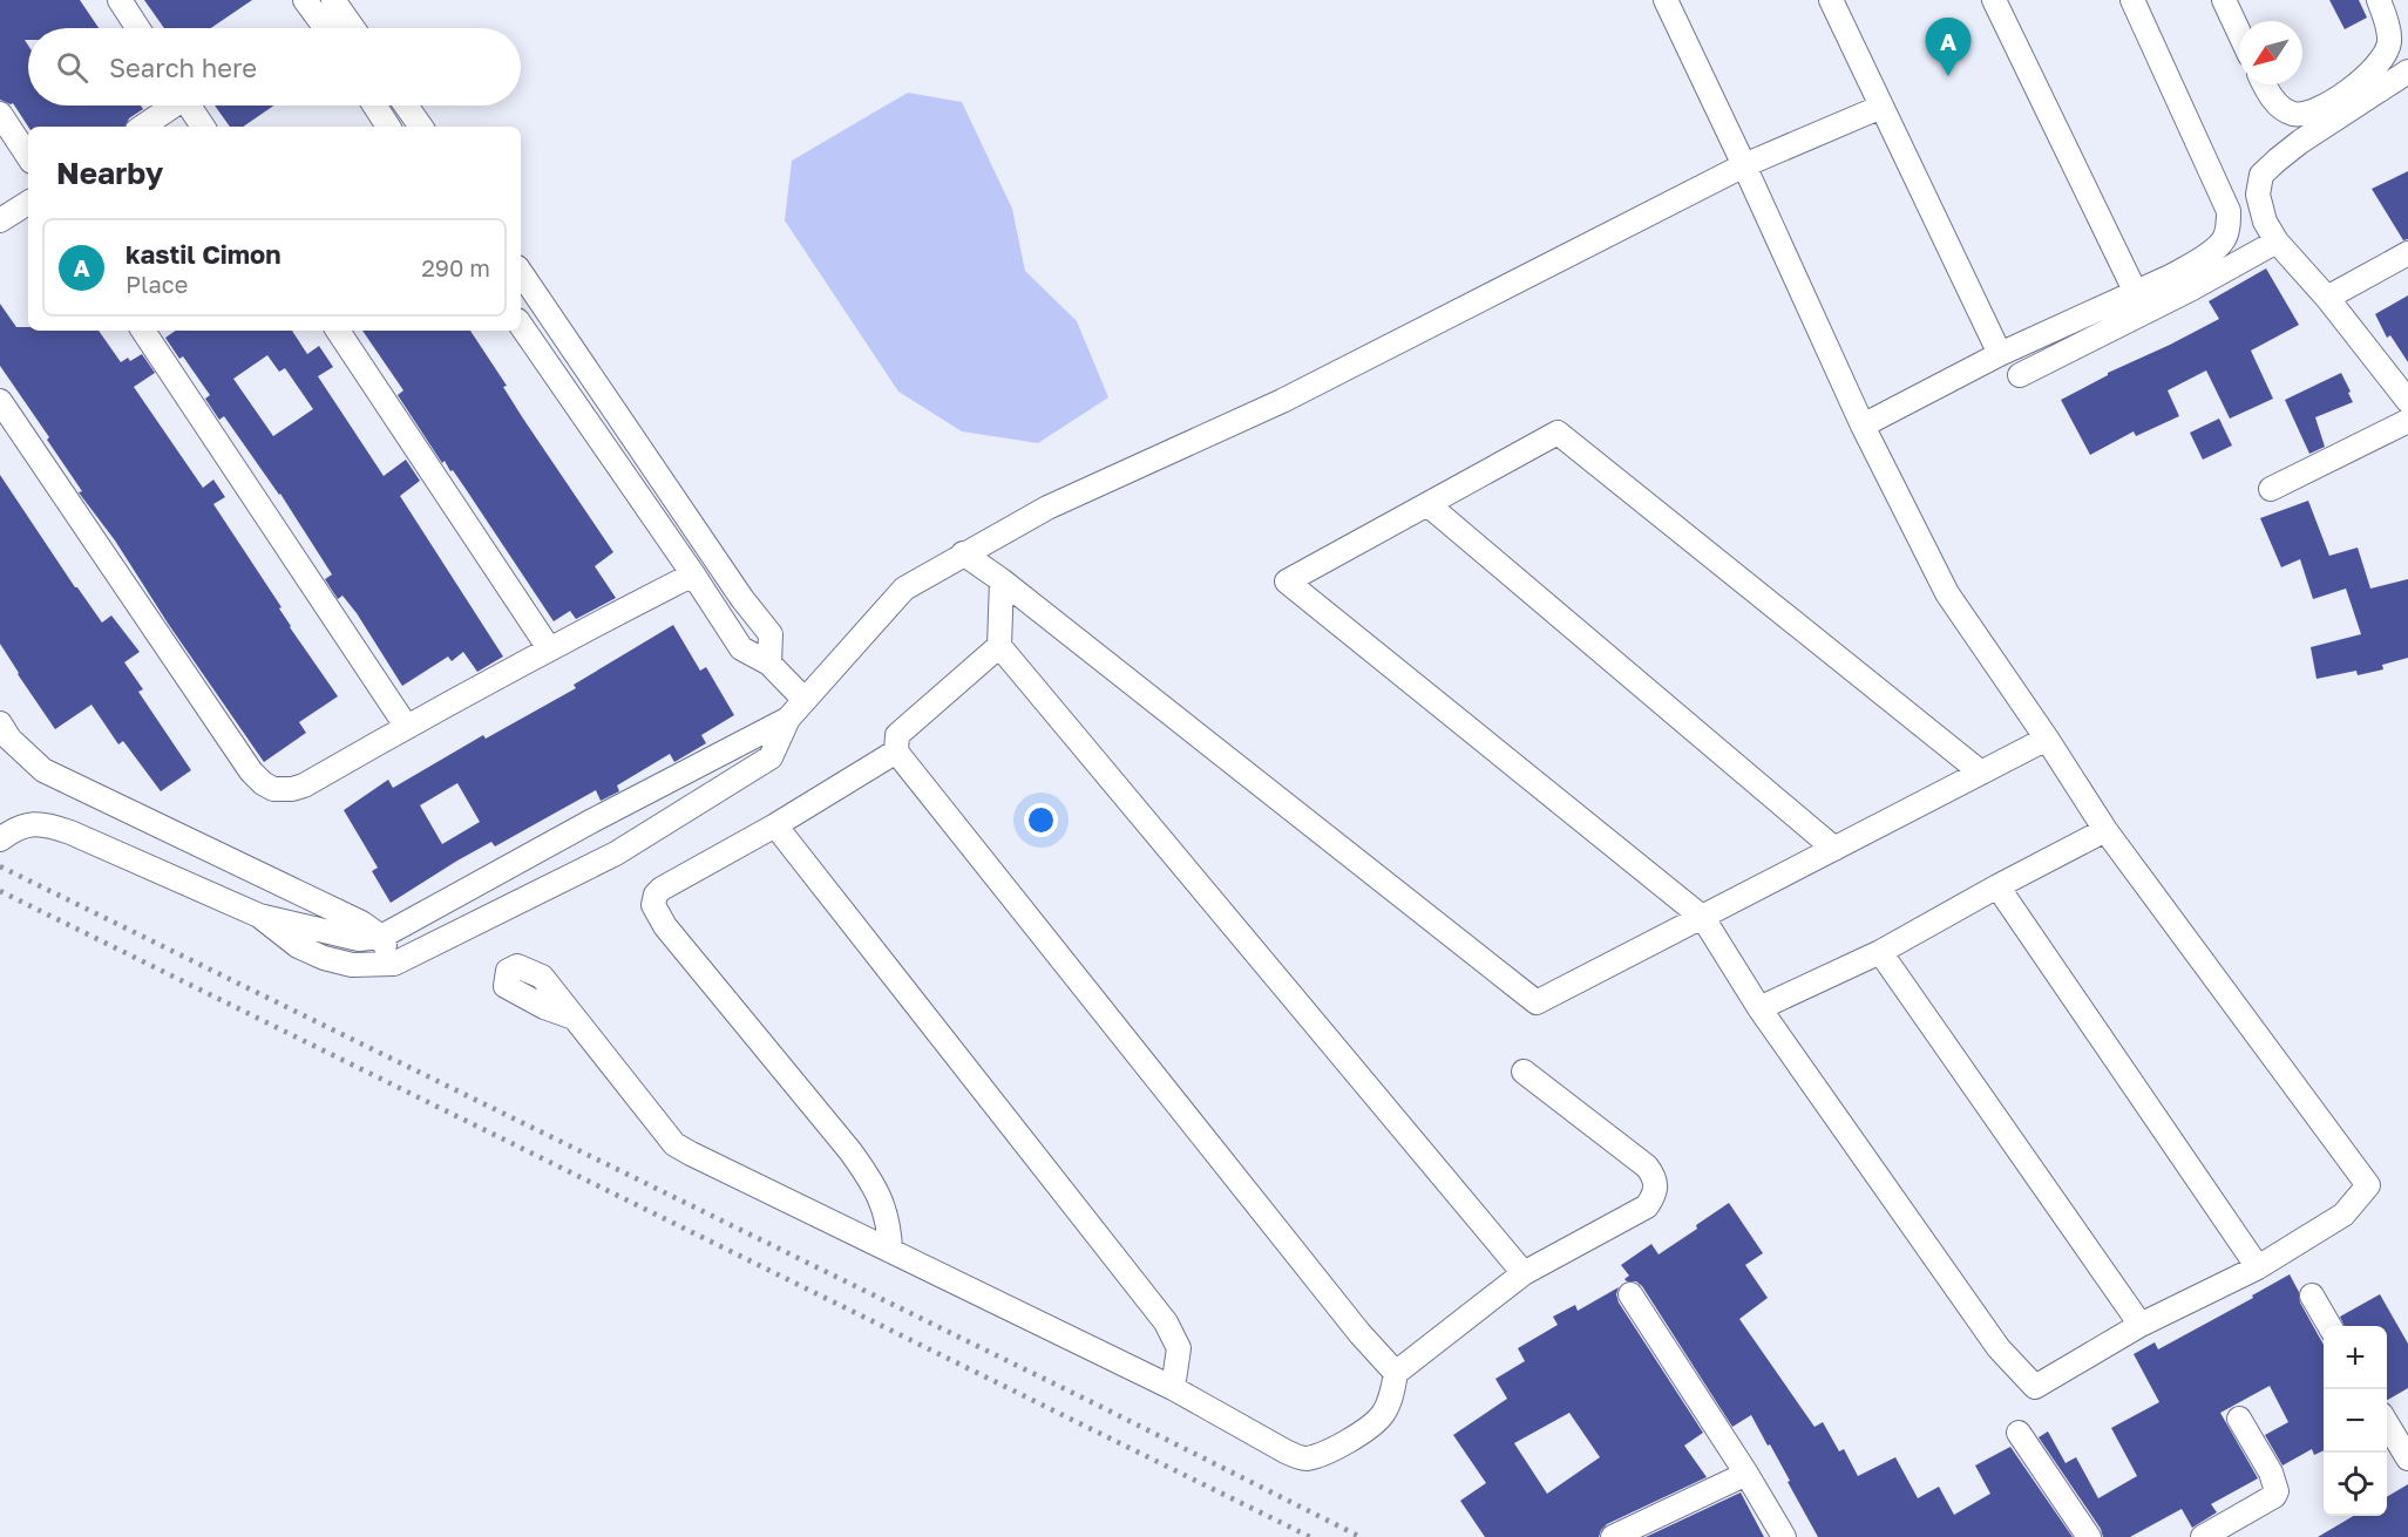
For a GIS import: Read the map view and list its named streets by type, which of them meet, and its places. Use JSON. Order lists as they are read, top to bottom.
{
  "north": "bottom left",
  "page": {
    "pins": "A",
    "search": "Search here",
    "heading": "Nearby",
    "list": [
      {
        "mark": "A",
        "name": "kastil Cimon",
        "note": "Place",
        "value": "290 m"
      }
    ],
    "map_buttons": ["+", "−"]
  }
}
